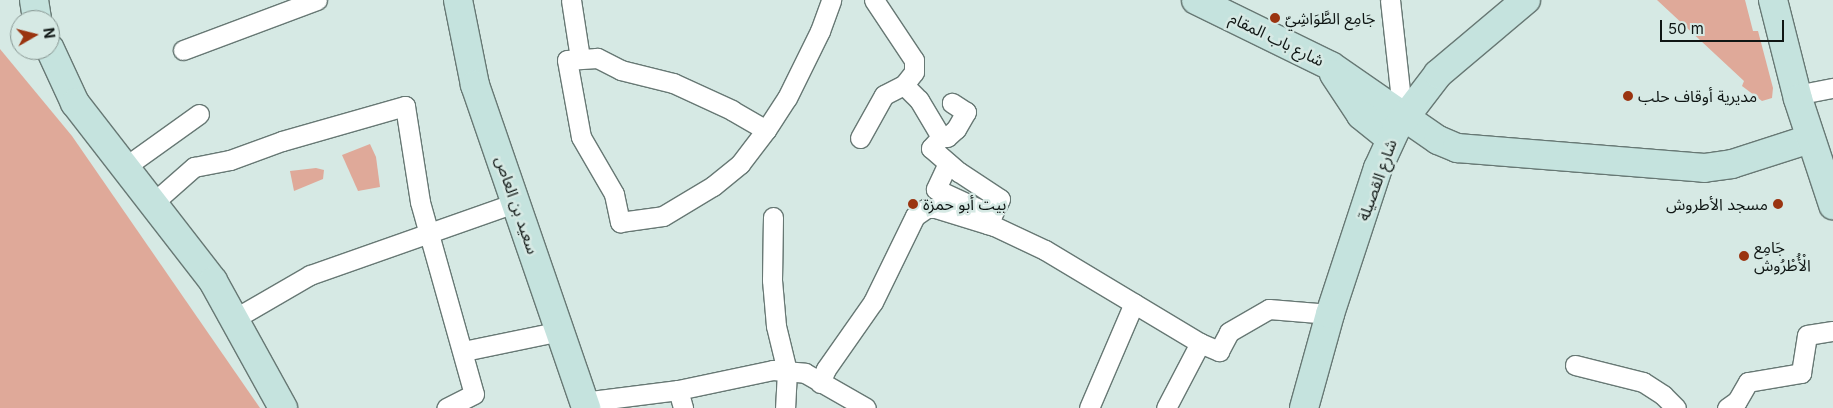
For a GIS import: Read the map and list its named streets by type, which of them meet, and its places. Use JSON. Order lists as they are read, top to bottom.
{
  "streets": {
    "street": ["شارع باب المقام", "شارع القصيلة", "سعيد بن العاص"]
  },
  "crossings": [
    ["شارع باب المقام", "شارع القصيلة"]
  ],
  "places": [
    "جَامِع الطَّوَاشِيّ",
    "مديرية أوقاف حلب",
    "بيت أبو حمزة",
    "مسجد الأطروش",
    "جَامِع الْأُطْرُوش"
  ],
  "scale_bar": "50 m",
  "north": "right"
}
